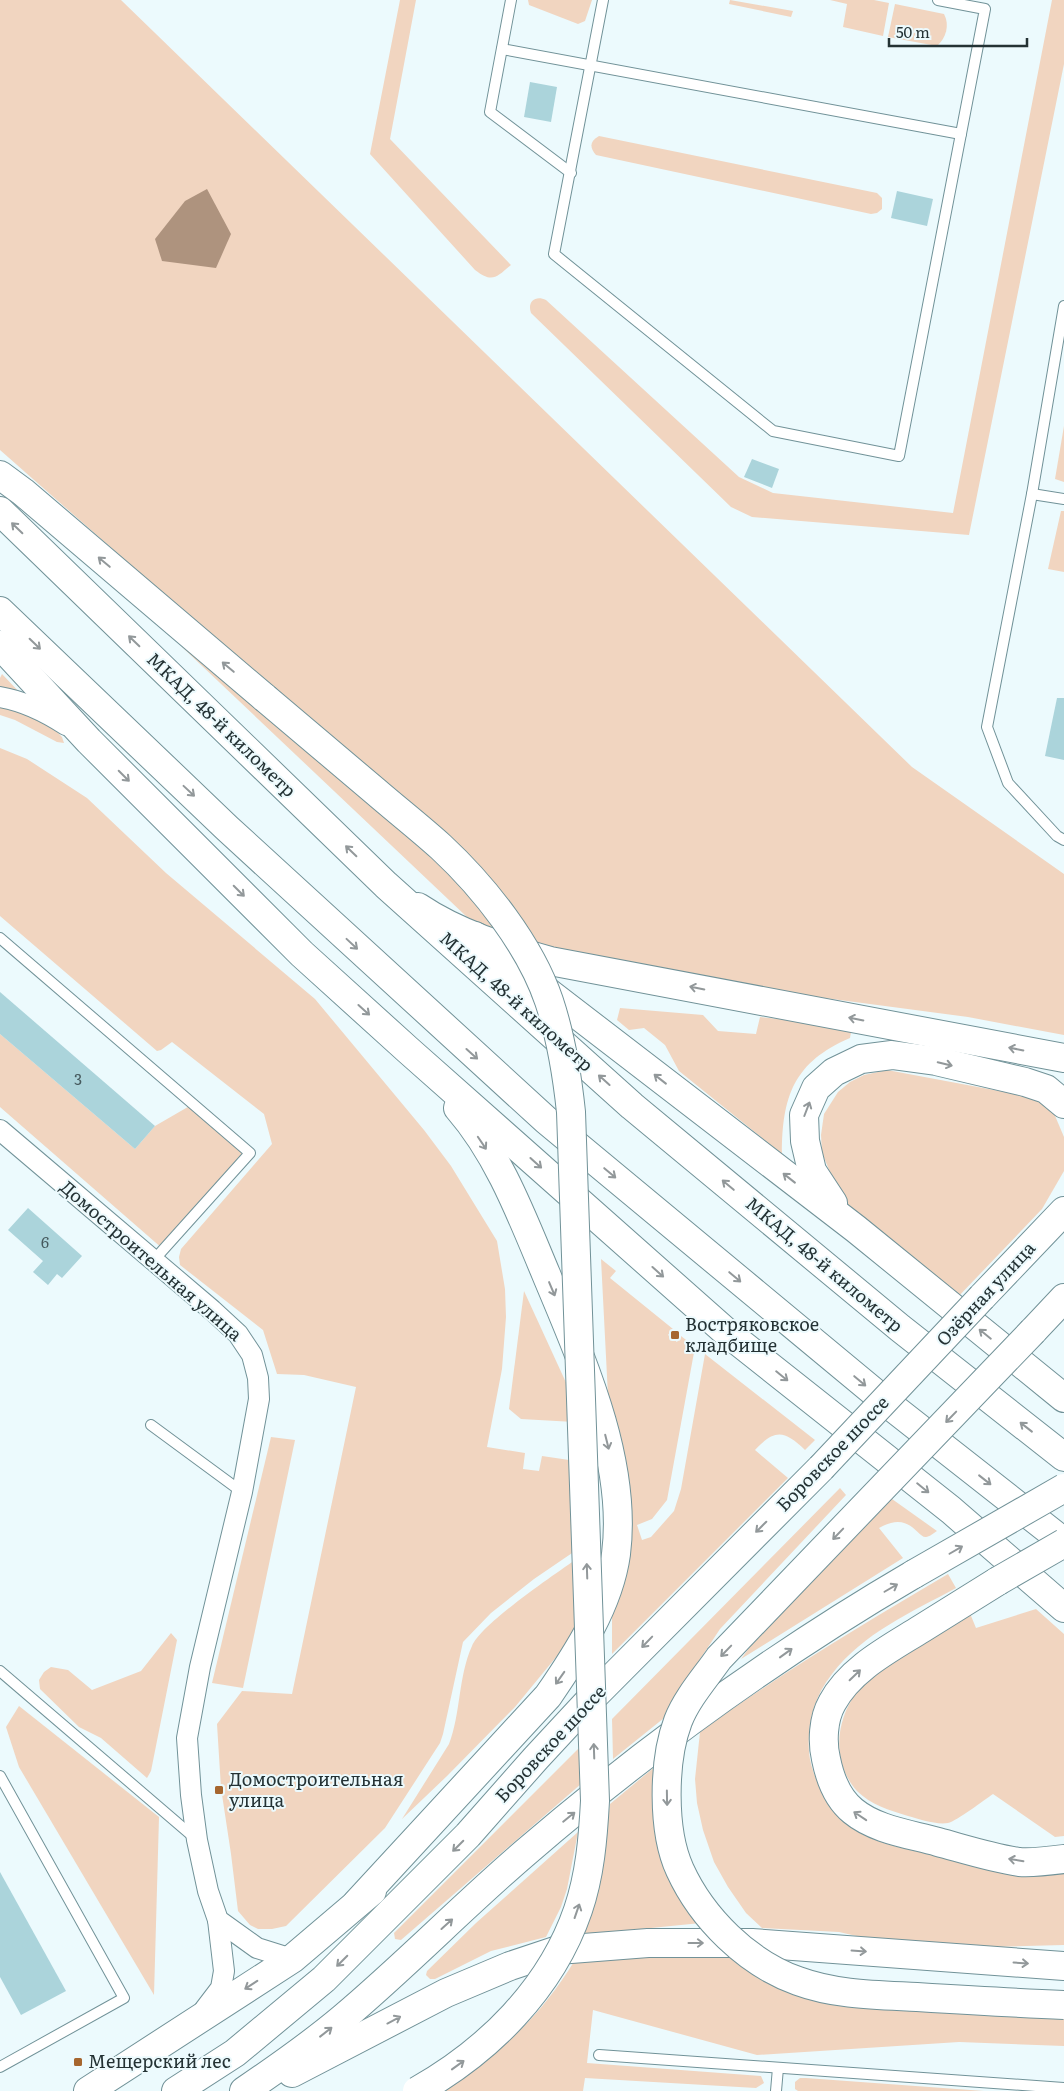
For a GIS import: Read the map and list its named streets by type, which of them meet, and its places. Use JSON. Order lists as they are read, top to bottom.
{
  "streets": {
    "main road": ["МКАД, 48-й километр", "Озёрная улица", "Боровское шоссе"],
    "street": ["Домостроительная улица"]
  },
  "crossings": [
    ["Озёрная улица", "Боровское шоссе"]
  ],
  "places": {
    "transit": ["Востряковское кладбище", "Домостроительная улица", "Мещерский лес"]
  },
  "house_numbers": ["3", "6"],
  "scale_bar": "50 m"
}
